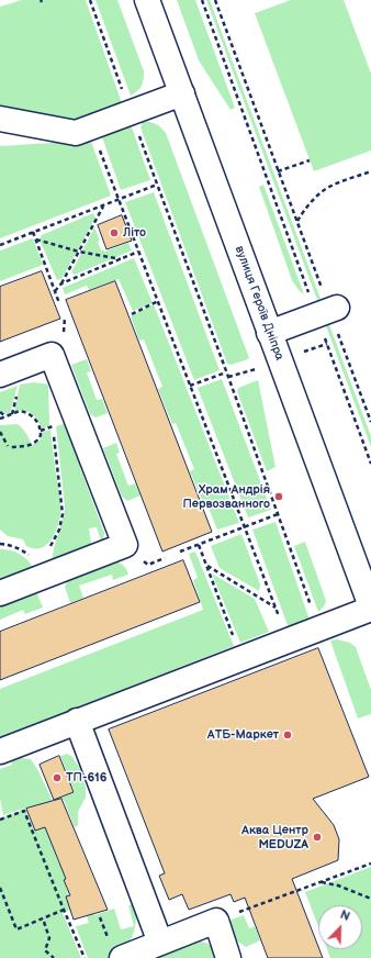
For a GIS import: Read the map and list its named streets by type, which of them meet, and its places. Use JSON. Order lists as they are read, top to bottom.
{
  "streets": {
    "main road": ["вулиця Героїв Дніпра"]
  },
  "places": [
    "Літо",
    "Храм Андрія Первозванного",
    "АТБ-Маркет",
    "ТП-616",
    "Аква Центр MEDUZA"
  ],
  "north": "top right"
}
